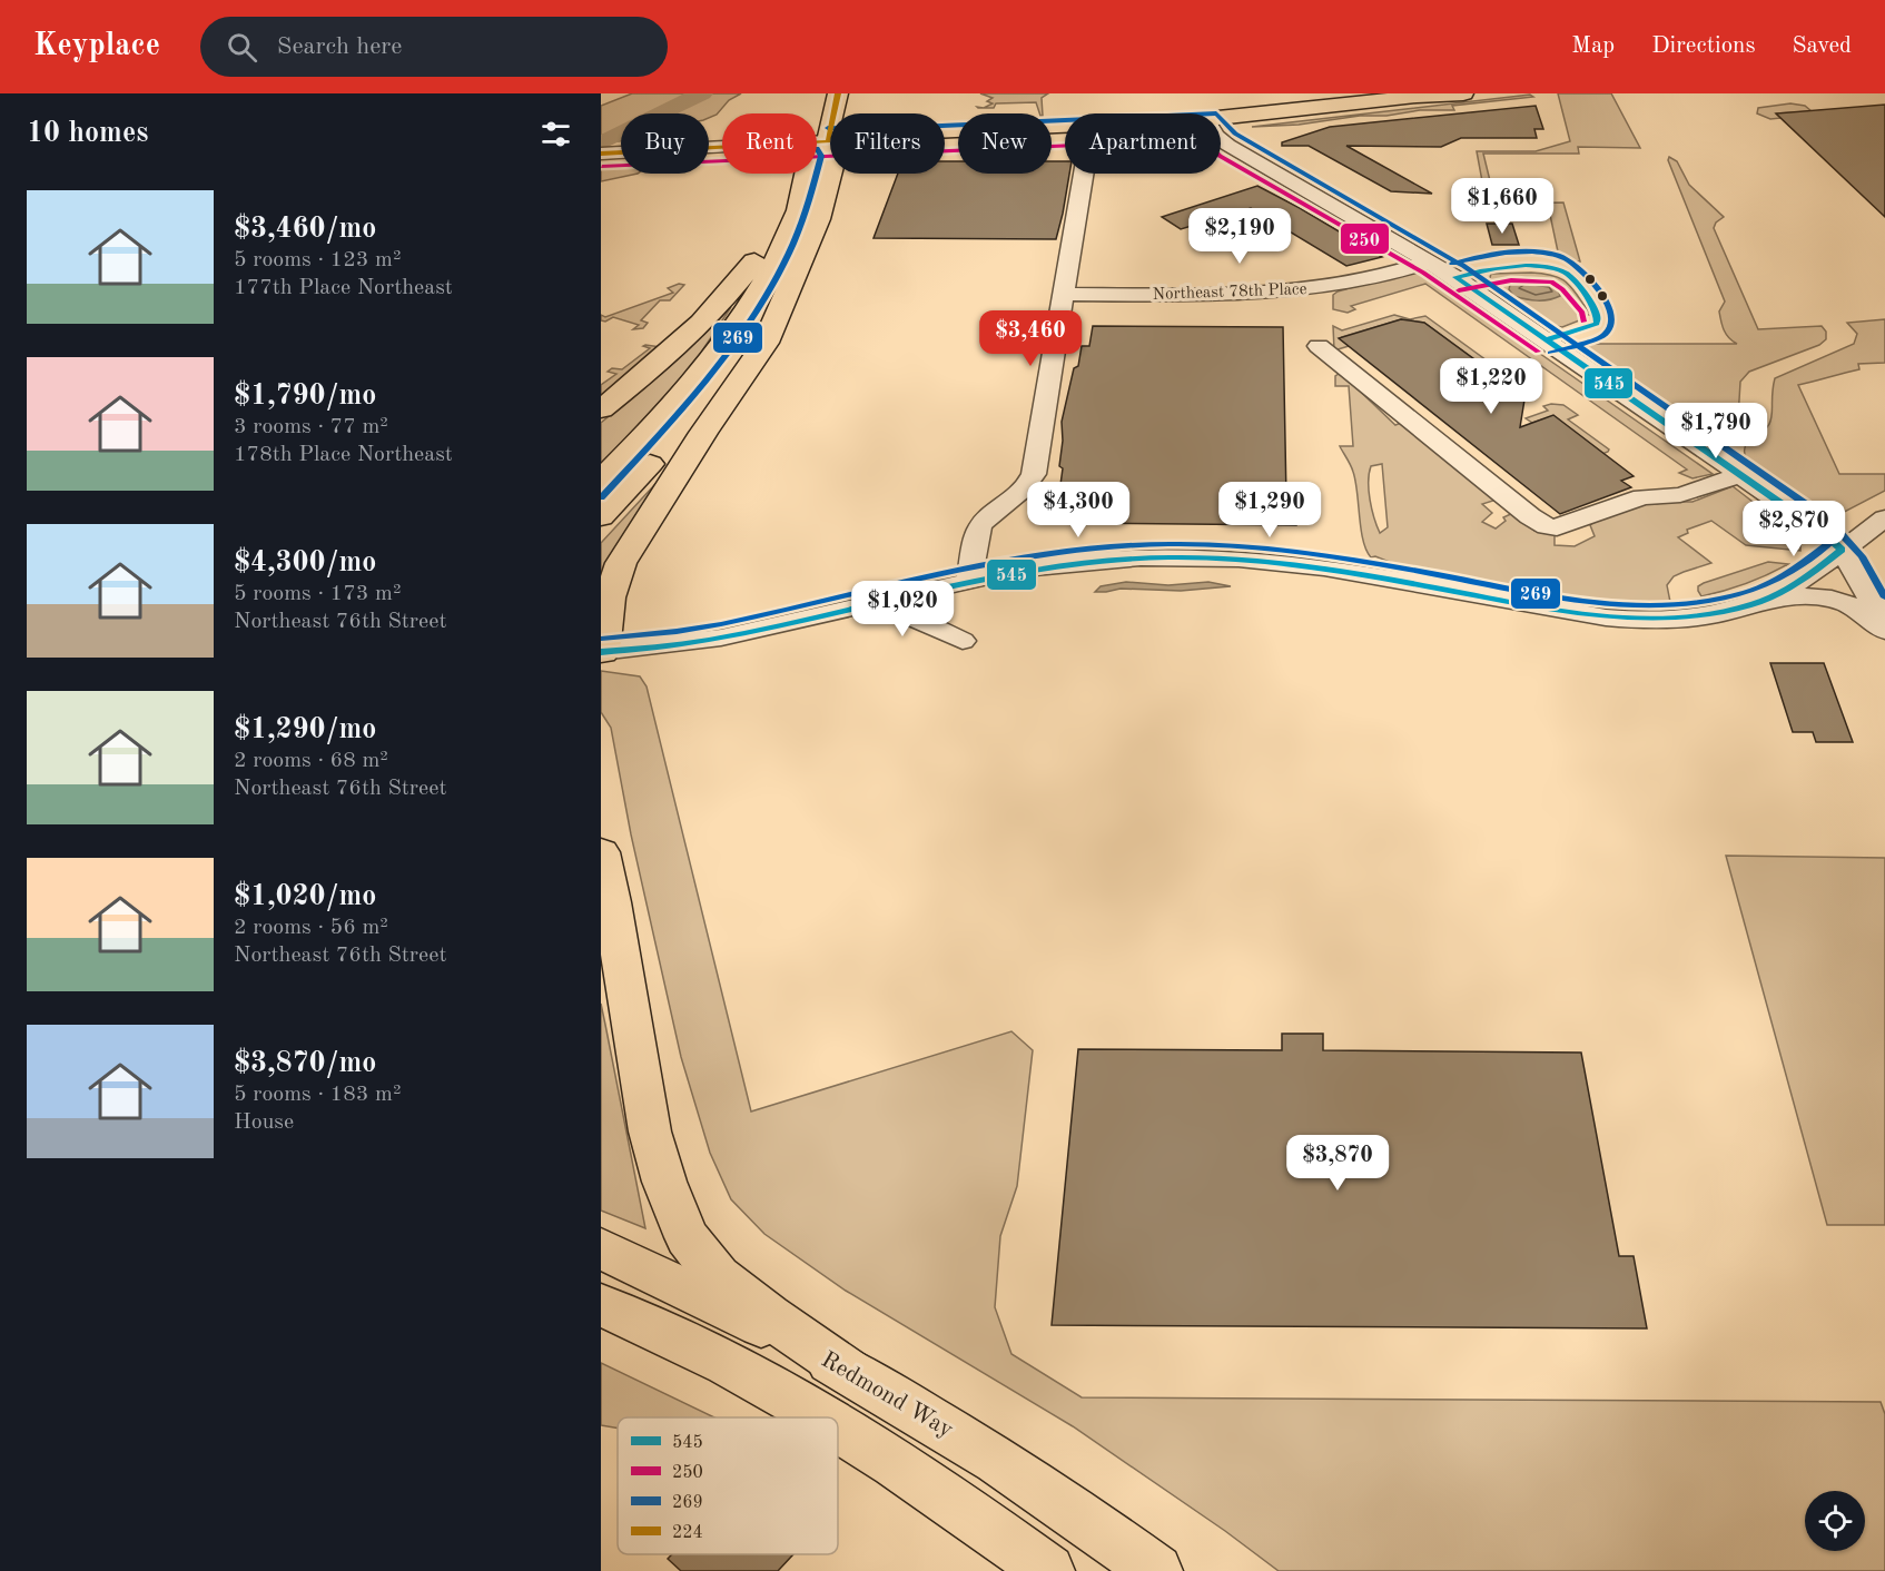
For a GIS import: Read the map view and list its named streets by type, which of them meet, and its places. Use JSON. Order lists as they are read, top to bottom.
{
  "streets": {
    "main road": ["Redmond Way"],
    "street": ["Northeast 78th Place"]
  },
  "lines": [
    "transit line 224",
    "transit line 269",
    "transit line 250",
    "transit line 545"
  ],
  "legend": [
    "545",
    "250",
    "269",
    "224"
  ],
  "page": {
    "header": "Keyplace",
    "search": "Search here",
    "nav": ["Map", "Directions", "Saved"],
    "heading": "10 homes",
    "chip": [
      "Buy",
      "Rent",
      "Filters",
      "New",
      "Apartment"
    ],
    "list": [
      {
        "name": "$3,460/mo",
        "note": "5 rooms · 123 m² · 177th Place Northeast"
      },
      {
        "name": "$1,790/mo",
        "note": "3 rooms · 77 m² · 178th Place Northeast"
      },
      {
        "name": "$4,300/mo",
        "note": "5 rooms · 173 m² · Northeast 76th Street"
      },
      {
        "name": "$1,290/mo",
        "note": "2 rooms · 68 m² · Northeast 76th Street"
      },
      {
        "name": "$1,020/mo",
        "note": "2 rooms · 56 m² · Northeast 76th Street"
      },
      {
        "name": "$3,870/mo",
        "note": "5 rooms · 183 m² · House"
      }
    ],
    "price": [
      "$1,660",
      "$2,190",
      "$3,460",
      "$1,220",
      "$1,790",
      "$4,300",
      "$1,290",
      "$2,870",
      "$1,020",
      "$3,870"
    ]
  }
}
